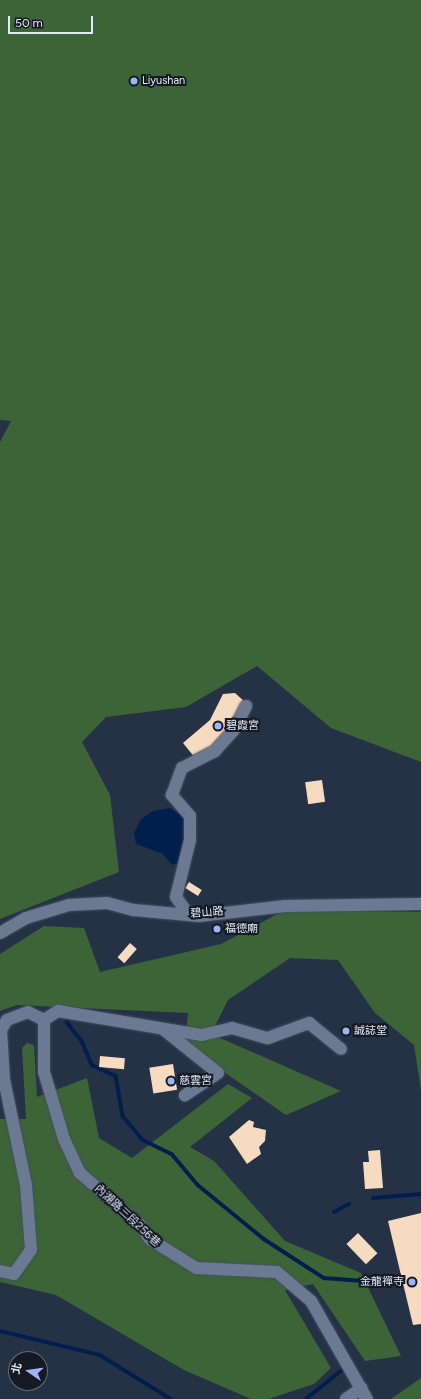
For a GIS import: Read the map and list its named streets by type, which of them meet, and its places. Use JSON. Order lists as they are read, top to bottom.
{
  "streets": {
    "street": ["碧山路", "內湖路三段256巷"]
  },
  "places": [
    "Liyushan",
    "碧霞宮",
    "福德廟",
    "誠誌堂",
    "慈雲宮",
    "金龍禪寺"
  ],
  "scale_bar": "50 m",
  "north": "left"
}
